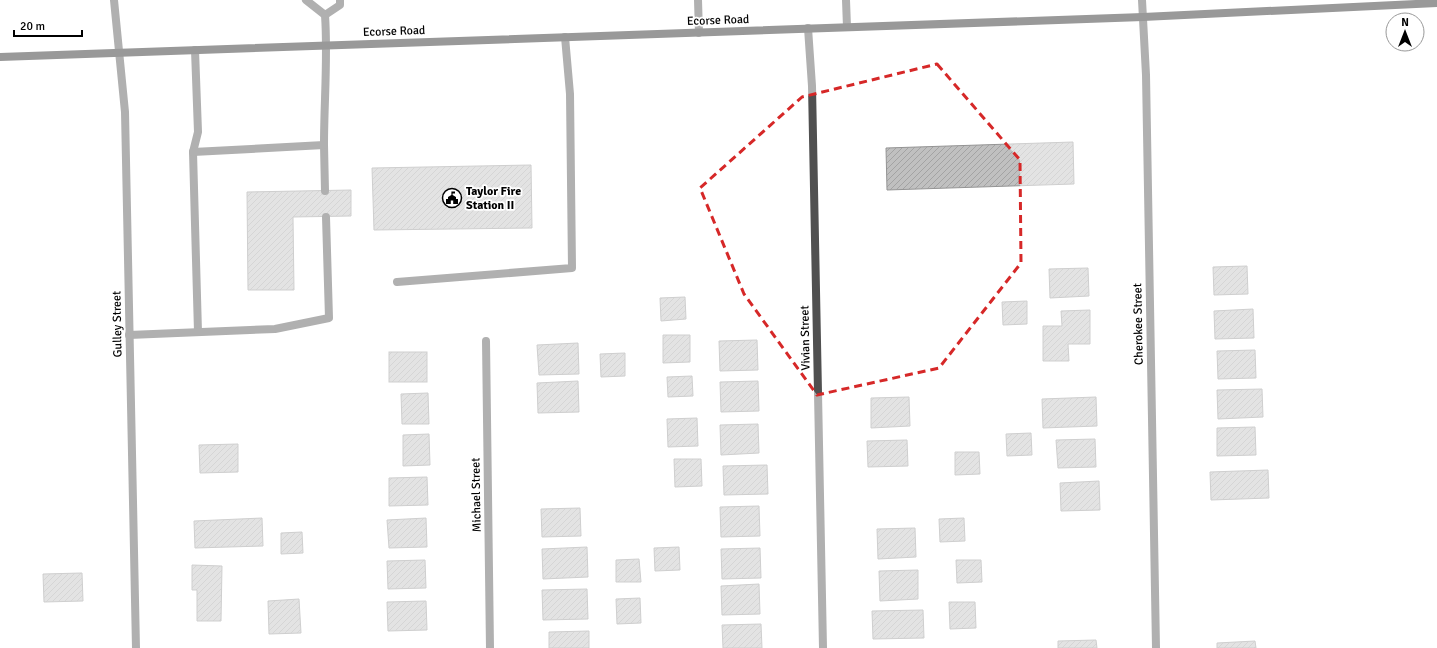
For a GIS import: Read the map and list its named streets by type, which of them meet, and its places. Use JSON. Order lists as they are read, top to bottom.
{
  "streets": {
    "main road": ["Ecorse Road"],
    "street": [
      "Gulley Street",
      "Cherokee Street",
      "Vivian Street",
      "Michael Street"
    ]
  },
  "crossings": [
    ["Ecorse Road", "Gulley Street"],
    ["Ecorse Road", "Cherokee Street"],
    ["Ecorse Road", "Vivian Street"]
  ],
  "places": {
    "public building": ["Taylor Fire Station II"]
  },
  "scale_bar": "20 m",
  "north": "top"
}
